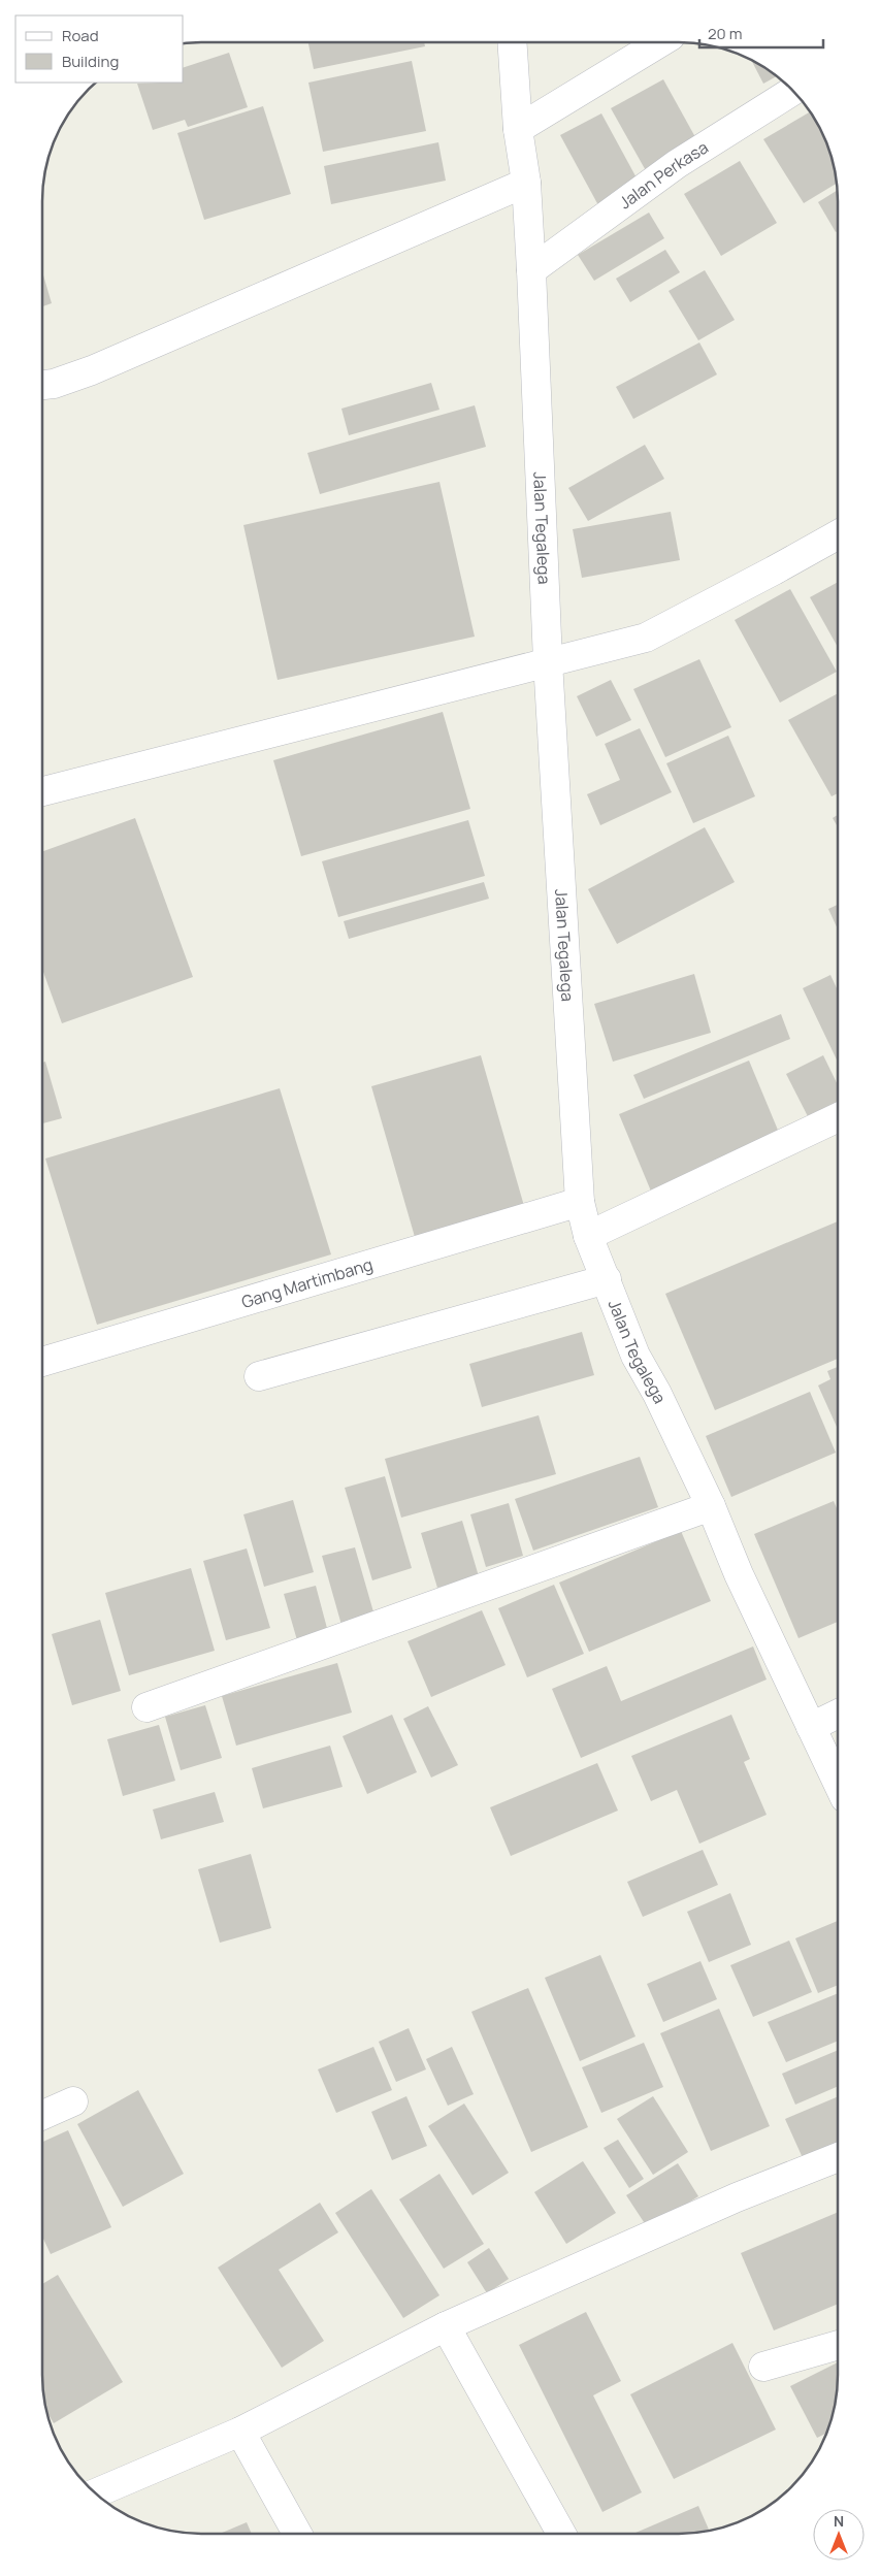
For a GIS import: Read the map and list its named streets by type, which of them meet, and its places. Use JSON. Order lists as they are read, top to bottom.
{
  "streets": {
    "street": ["Jalan Perkasa", "Jalan Tegalega", "Gang Martimbang"]
  },
  "crossings": [
    ["Jalan Perkasa", "Jalan Tegalega"],
    ["Jalan Tegalega", "Gang Martimbang"]
  ],
  "legend": ["Road", "Building"],
  "scale_bar": "20 m",
  "north": "top"
}
